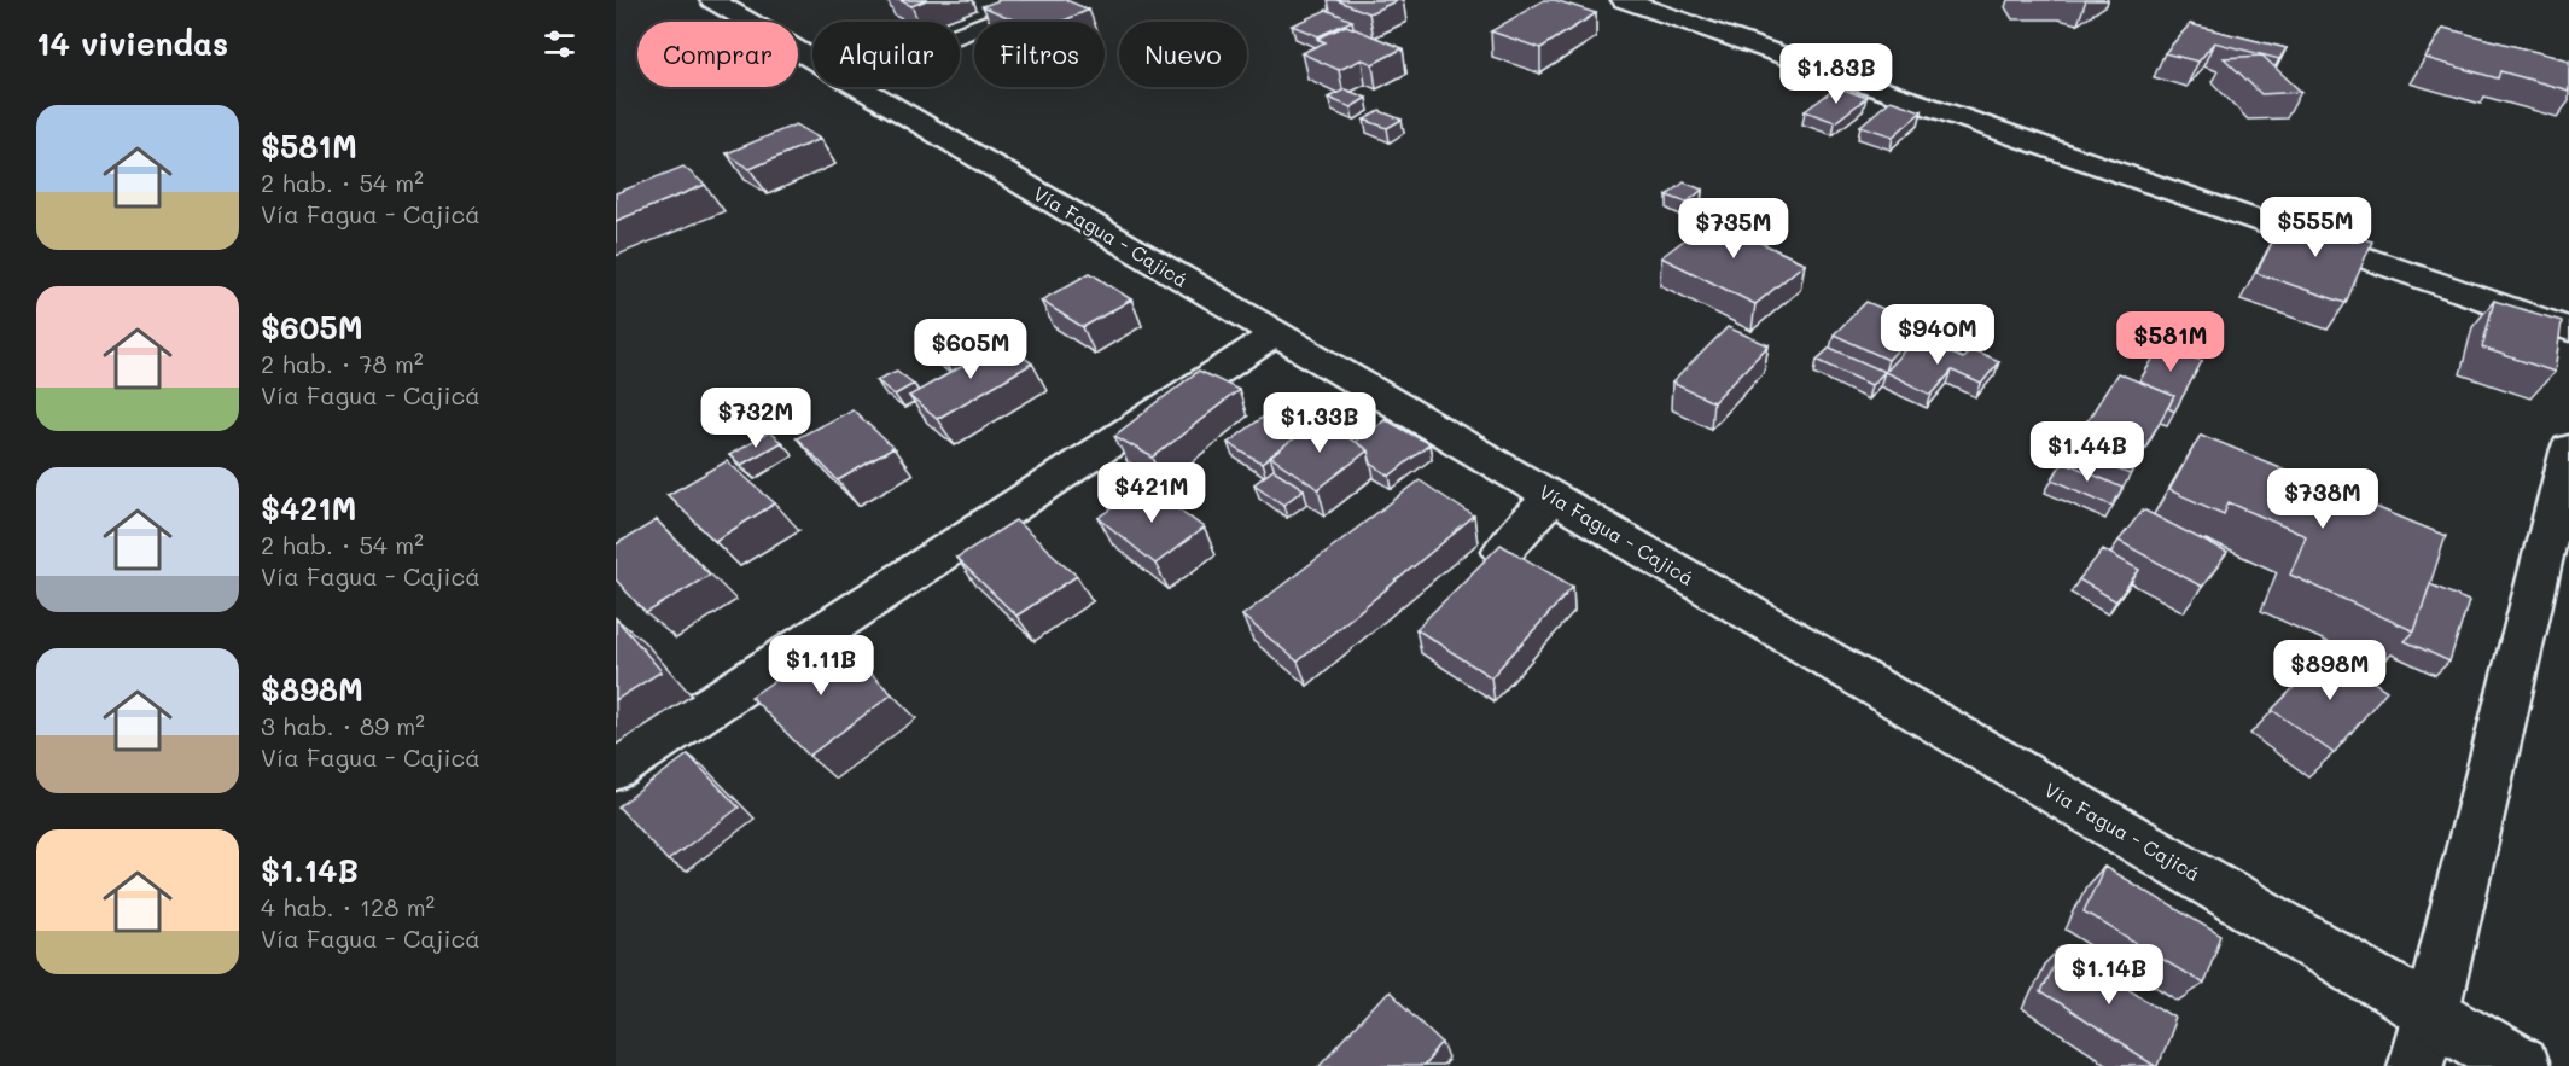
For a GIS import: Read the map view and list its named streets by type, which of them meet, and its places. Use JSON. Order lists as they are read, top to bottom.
{
  "streets": {
    "street": ["Vía Fagua - Cajicá"]
  },
  "page": {
    "heading": "14 viviendas",
    "chip": [
      "Comprar",
      "Alquilar",
      "Filtros",
      "Nuevo"
    ],
    "price": [
      "$1.83B",
      "$555M",
      "$735M",
      "$940M",
      "$581M",
      "$605M",
      "$732M",
      "$1.33B",
      "$1.44B",
      "$421M",
      "$738M",
      "$1.11B",
      "$898M",
      "$1.14B"
    ],
    "list": [
      {
        "name": "$581M",
        "note": "2 hab. · 54 m² · Vía Fagua - Cajicá"
      },
      {
        "name": "$605M",
        "note": "2 hab. · 78 m² · Vía Fagua - Cajicá"
      },
      {
        "name": "$421M",
        "note": "2 hab. · 54 m² · Vía Fagua - Cajicá"
      },
      {
        "name": "$898M",
        "note": "3 hab. · 89 m² · Vía Fagua - Cajicá"
      },
      {
        "name": "$1.14B",
        "note": "4 hab. · 128 m² · Vía Fagua - Cajicá"
      }
    ]
  }
}
